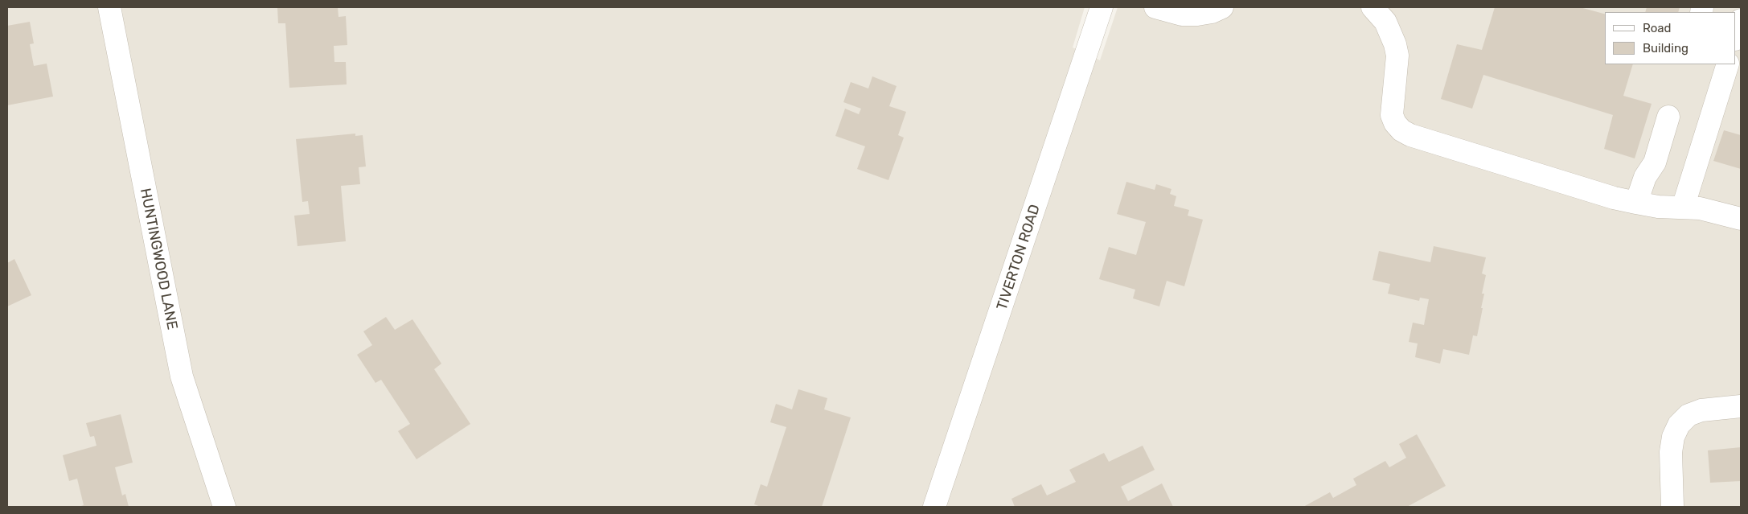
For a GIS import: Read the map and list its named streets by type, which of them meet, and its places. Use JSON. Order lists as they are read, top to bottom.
{
  "streets": {
    "street": ["TIVERTON ROAD", "HUNTINGWOOD LANE"]
  },
  "legend": ["Road", "Building"]
}
